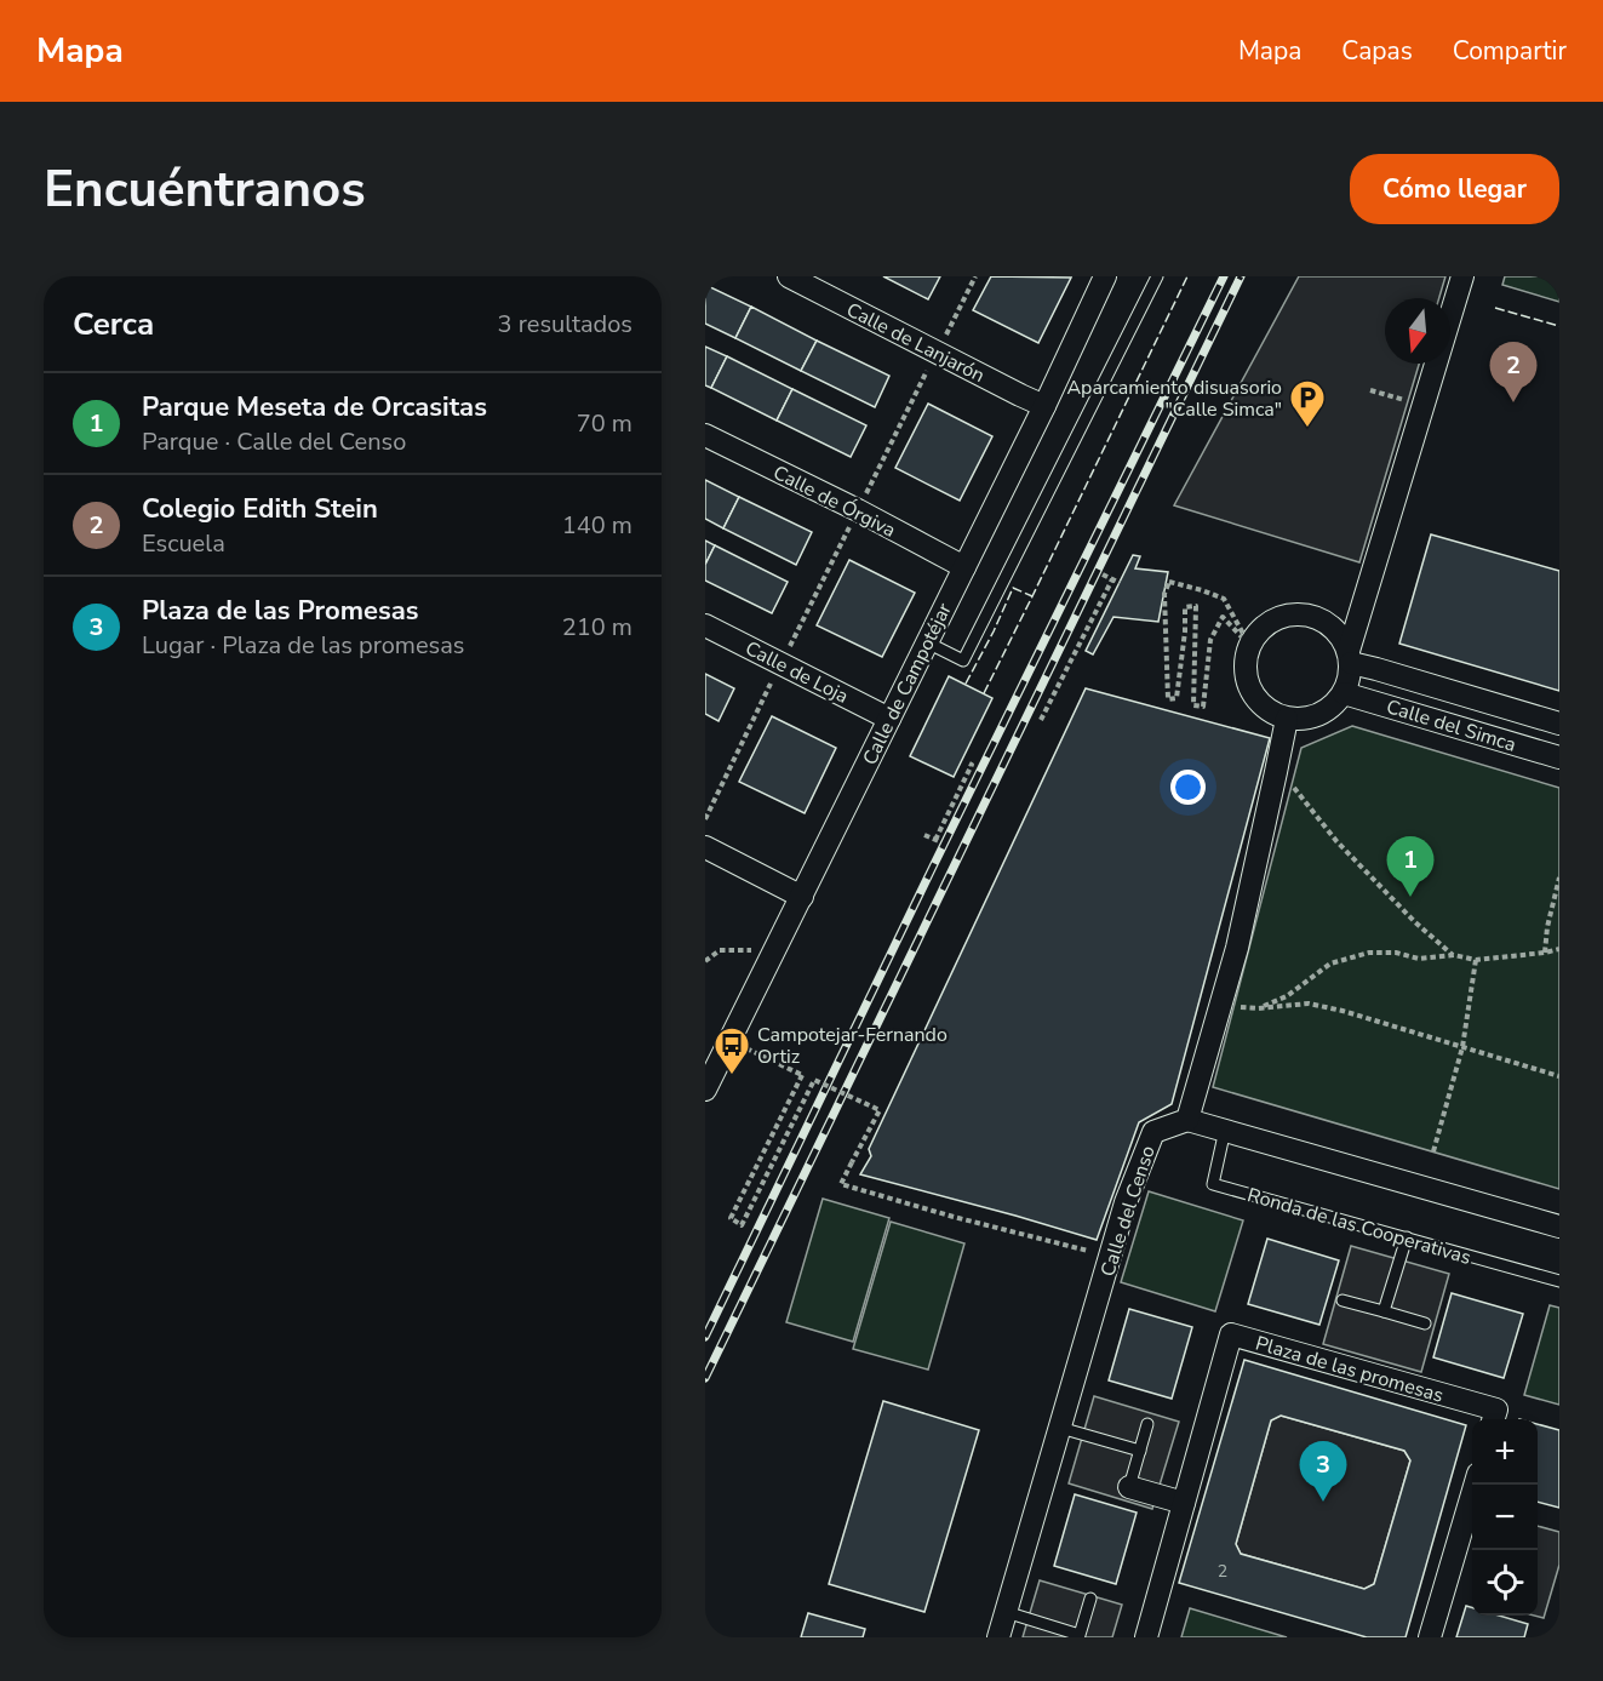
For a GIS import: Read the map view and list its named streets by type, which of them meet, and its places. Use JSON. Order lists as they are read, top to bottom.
{
  "streets": {
    "street": [
      "Calle de Lanjarón",
      "Calle de Órgiva",
      "Calle de Loja",
      "Calle de Campotéjar",
      "Calle del Simca",
      "Calle del Censo",
      "Plaza de las promesas"
    ],
    "lane": ["Ronda de las Cooperativas"]
  },
  "crossings": [
    ["Calle de Lanjarón", "Calle de Campotéjar"],
    ["Calle de Órgiva", "Calle de Campotéjar"],
    ["Calle de Loja", "Calle de Campotéjar"]
  ],
  "places": {
    "parking": ["Aparcamiento disuasorio \"Calle Simca\""],
    "bus stop": ["Campotejar-Fernando Ortiz"]
  },
  "house_numbers": ["2"],
  "north": "bottom",
  "page": {
    "header": "Mapa",
    "nav": ["Mapa", "Capas", "Compartir"],
    "buttons": "Cómo llegar",
    "title": "Encuéntranos",
    "heading": ["Cerca", "3 resultados"],
    "pins": ["2", "1", "3"],
    "list": [
      {
        "mark": "1",
        "name": "Parque Meseta de Orcasitas",
        "note": "Parque · Calle del Censo",
        "value": "70 m"
      },
      {
        "mark": "2",
        "name": "Colegio Edith Stein",
        "note": "Escuela",
        "value": "140 m"
      },
      {
        "mark": "3",
        "name": "Plaza de las Promesas",
        "note": "Lugar · Plaza de las promesas",
        "value": "210 m"
      }
    ],
    "map_buttons": ["+", "−"]
  }
}
